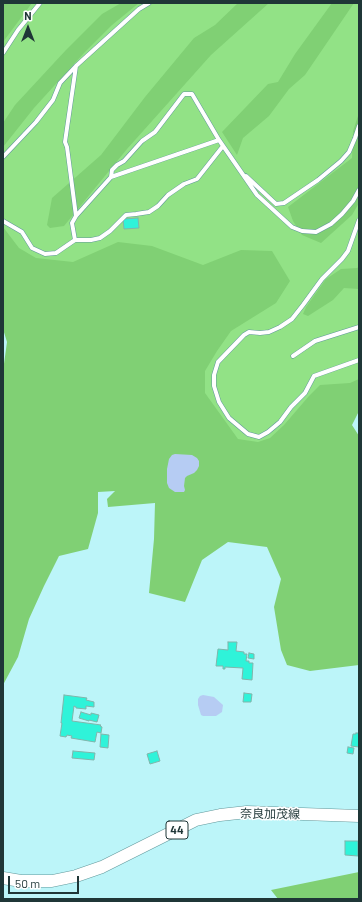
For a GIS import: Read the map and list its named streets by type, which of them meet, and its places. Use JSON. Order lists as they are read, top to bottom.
{
  "streets": {
    "main road": ["奈良加茂線", "44"]
  },
  "scale_bar": "50 m",
  "north": "top"
}
